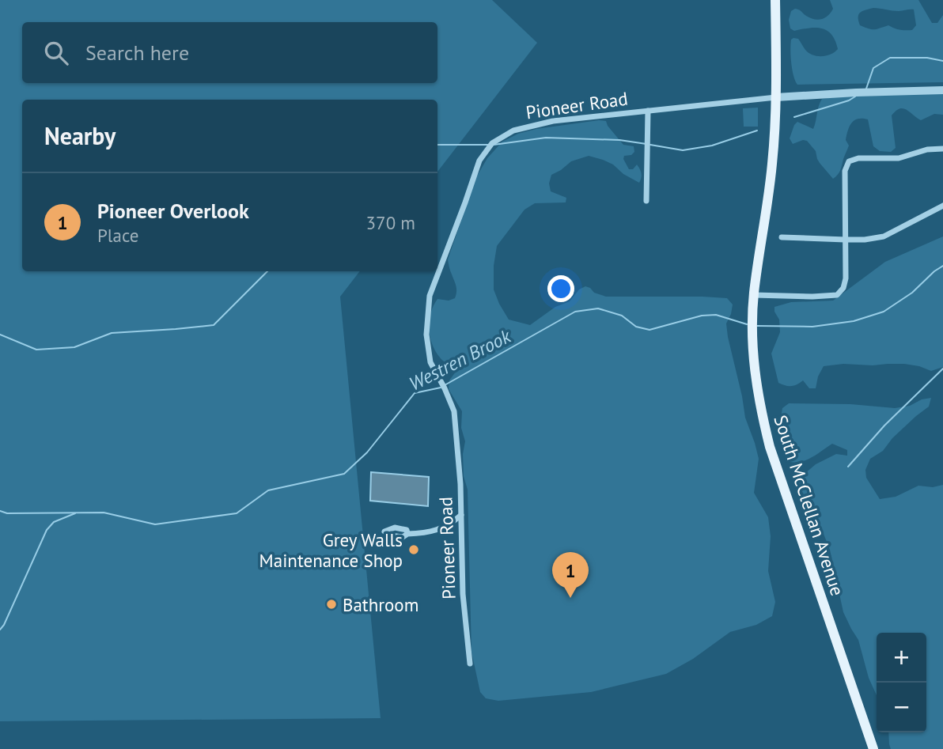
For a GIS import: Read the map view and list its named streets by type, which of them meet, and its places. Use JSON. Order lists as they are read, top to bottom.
{
  "streets": {
    "main road": ["South McClellan Avenue"],
    "street": ["Pioneer Road"]
  },
  "crossings": [
    ["Pioneer Road", "South McClellan Avenue"]
  ],
  "water": ["Westren Brook"],
  "places": ["Grey Walls Maintenance Shop", "Bathroom"],
  "page": {
    "search": "Search here",
    "heading": "Nearby",
    "list": [
      {
        "mark": "1",
        "name": "Pioneer Overlook",
        "note": "Place",
        "value": "370 m"
      }
    ],
    "pins": "1",
    "map_buttons": ["+", "−"]
  }
}
